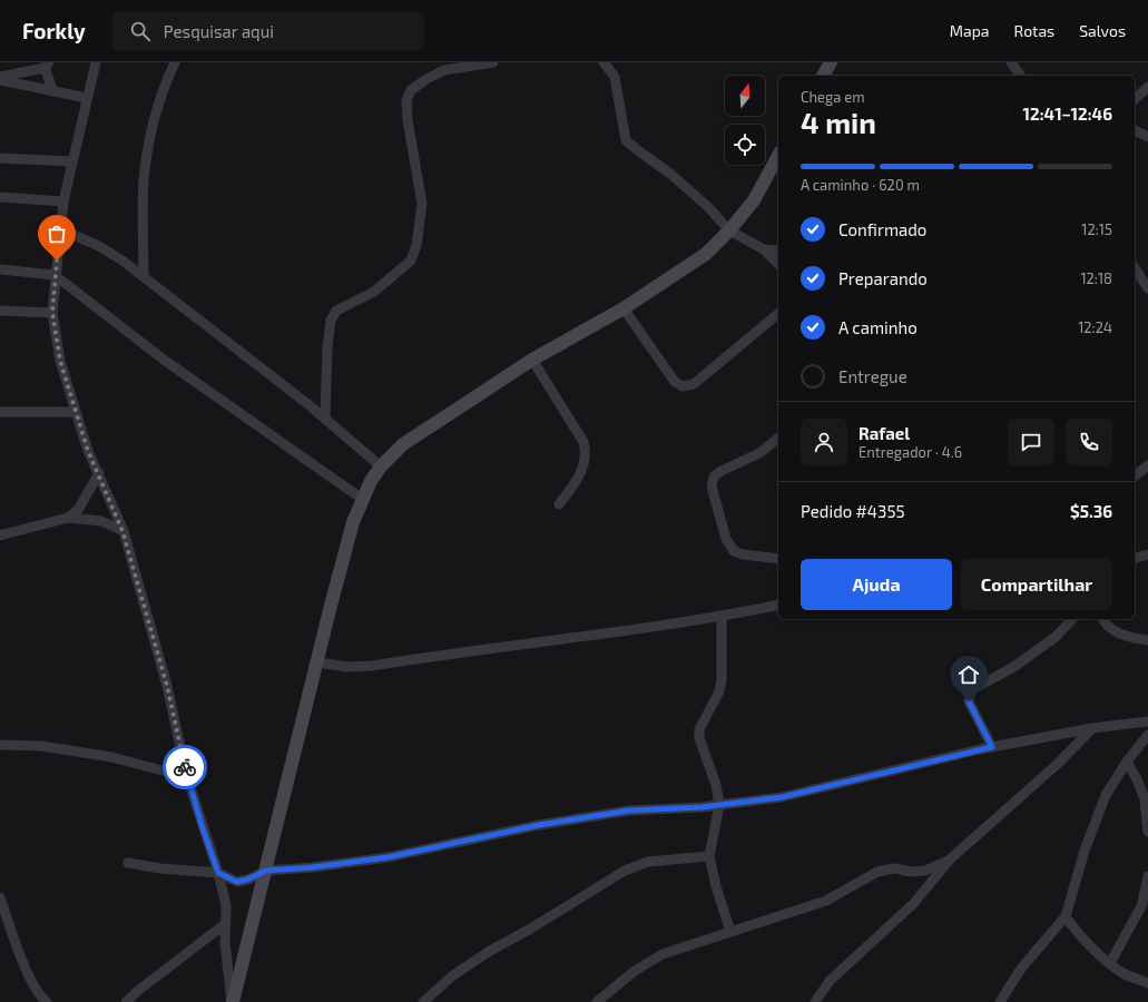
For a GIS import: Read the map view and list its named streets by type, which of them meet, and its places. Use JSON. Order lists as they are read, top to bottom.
{
  "north": "top",
  "page": {
    "header": "Forkly",
    "search": "Pesquisar aqui",
    "nav": ["Mapa", "Rotas", "Salvos"],
    "heading": ["4 min", "Chega em", "12:41–12:46"],
    "panel": [
      "Rafael",
      "Entregador · 4.6",
      "Pedido #4355",
      "$5.36"
    ],
    "bar": "A caminho · 620 m",
    "list": [
      ["Confirmado", "12:15"],
      ["Preparando", "12:18"],
      ["A caminho", "12:24"],
      "Entregue"
    ],
    "buttons": ["Ajuda", "Compartilhar"]
  }
}
